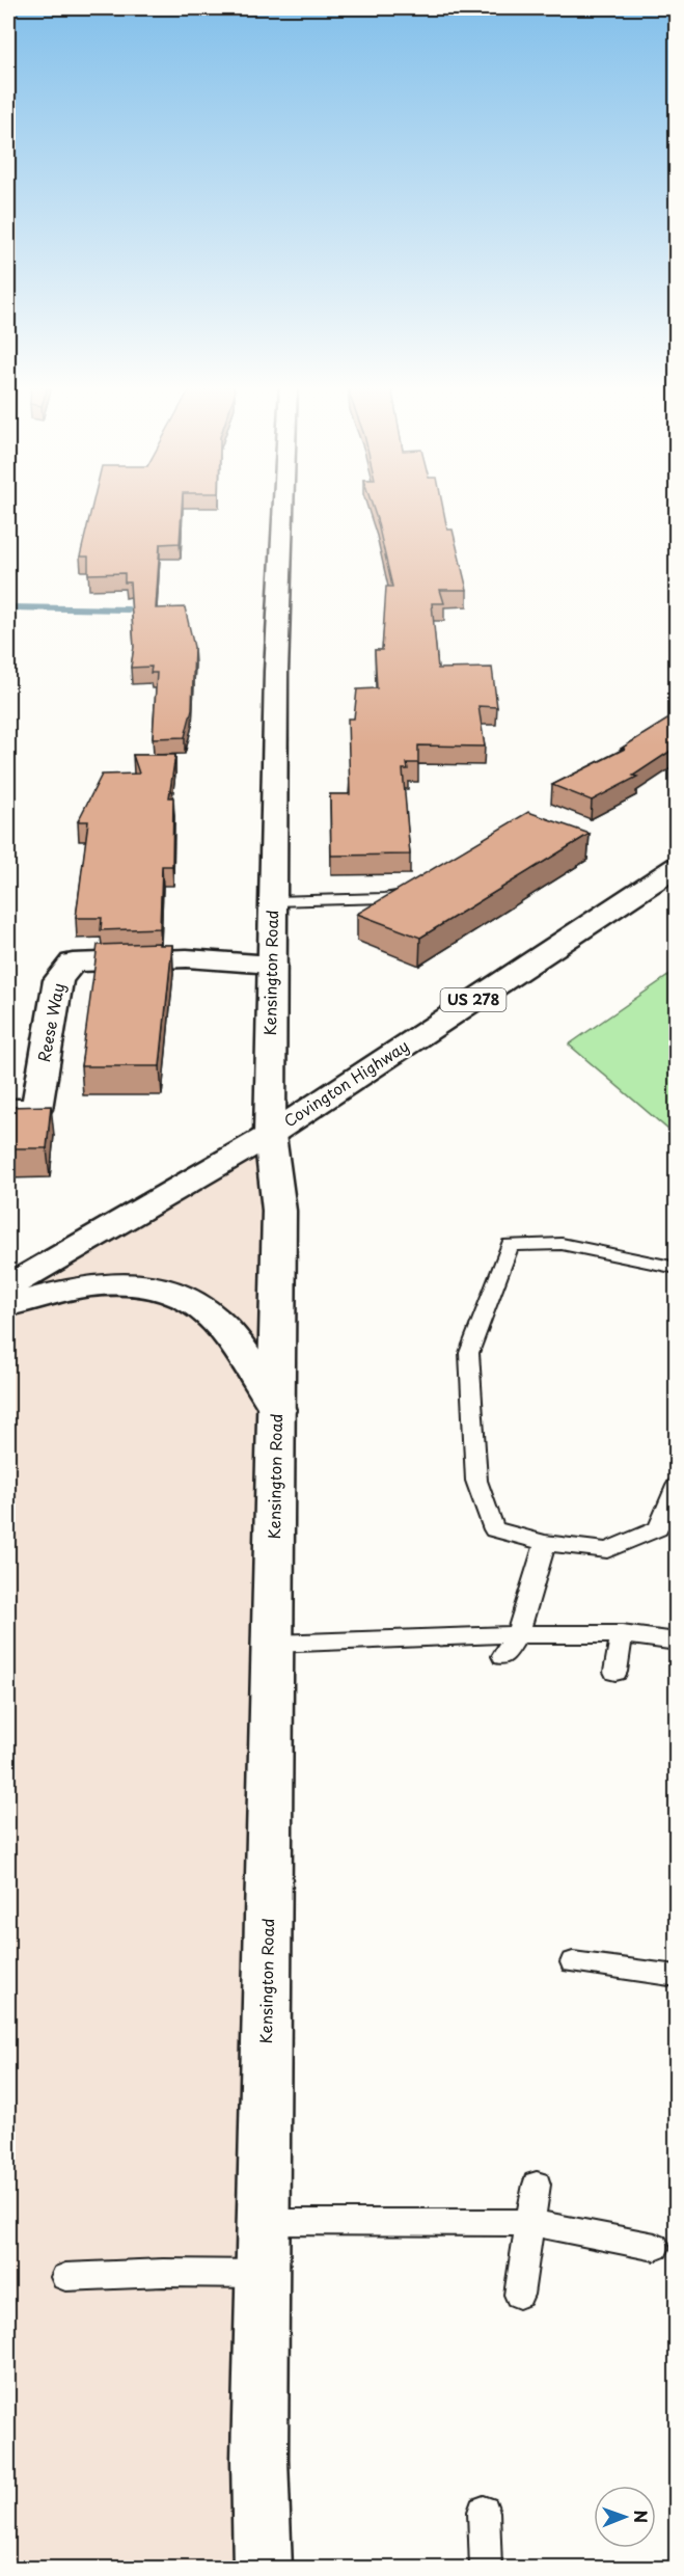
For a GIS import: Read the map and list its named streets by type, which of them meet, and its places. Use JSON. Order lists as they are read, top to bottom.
{
  "streets": {
    "street": [
      "Kensington Road",
      "US 278",
      "Reese Way",
      "Covington Highway"
    ]
  },
  "crossings": [
    ["Kensington Road", "Reese Way"],
    ["Kensington Road", "Covington Highway"]
  ],
  "north": "right"
}
